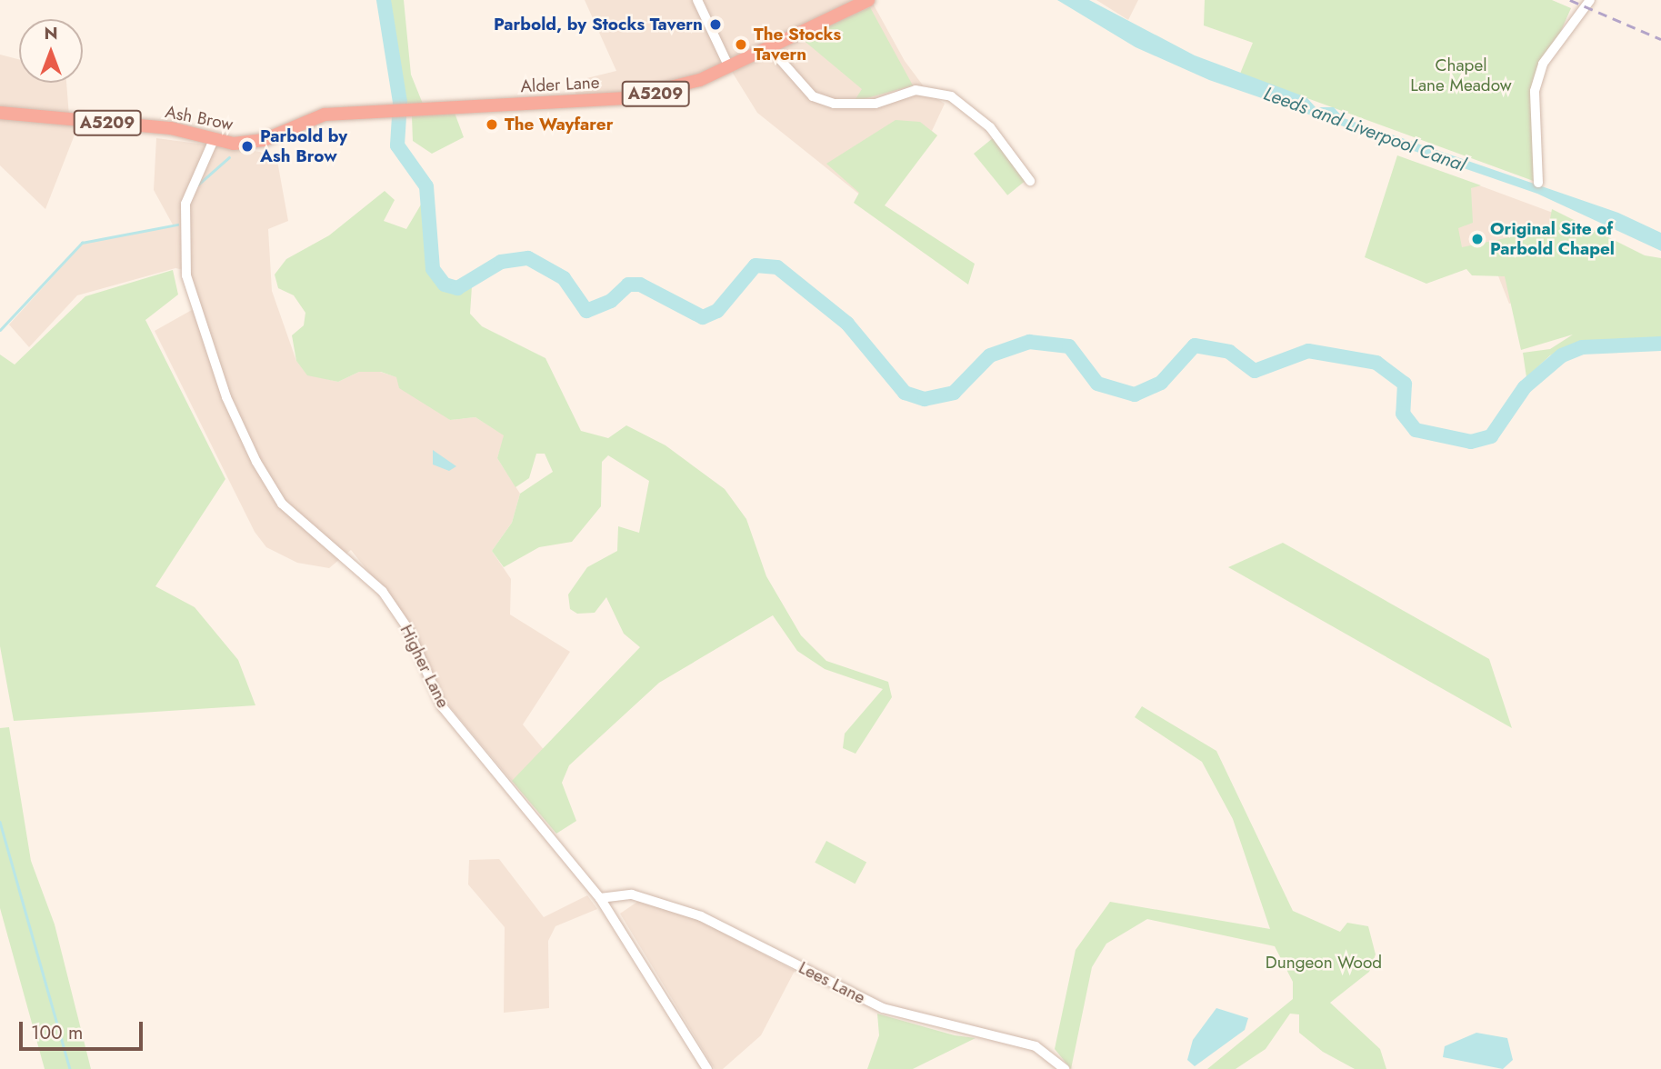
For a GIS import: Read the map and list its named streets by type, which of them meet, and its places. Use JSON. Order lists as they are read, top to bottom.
{
  "streets": {
    "highway": ["Alder Lane", "A5209", "Ash Brow"],
    "street": ["Higher Lane", "Lees Lane"]
  },
  "crossings": [
    ["Alder Lane", "Ash Brow"],
    ["Ash Brow", "Higher Lane"],
    ["Higher Lane", "Lees Lane"]
  ],
  "water": ["Leeds and Liverpool Canal"],
  "parks": ["Chapel Lane Meadow", "Dungeon Wood"],
  "places": [
    "Parbold, by Stocks Tavern",
    "The Stocks Tavern",
    "The Wayfarer",
    "Parbold by Ash Brow",
    "Original Site of Parbold Chapel"
  ],
  "scale_bar": "100 m",
  "north": "top"
}
